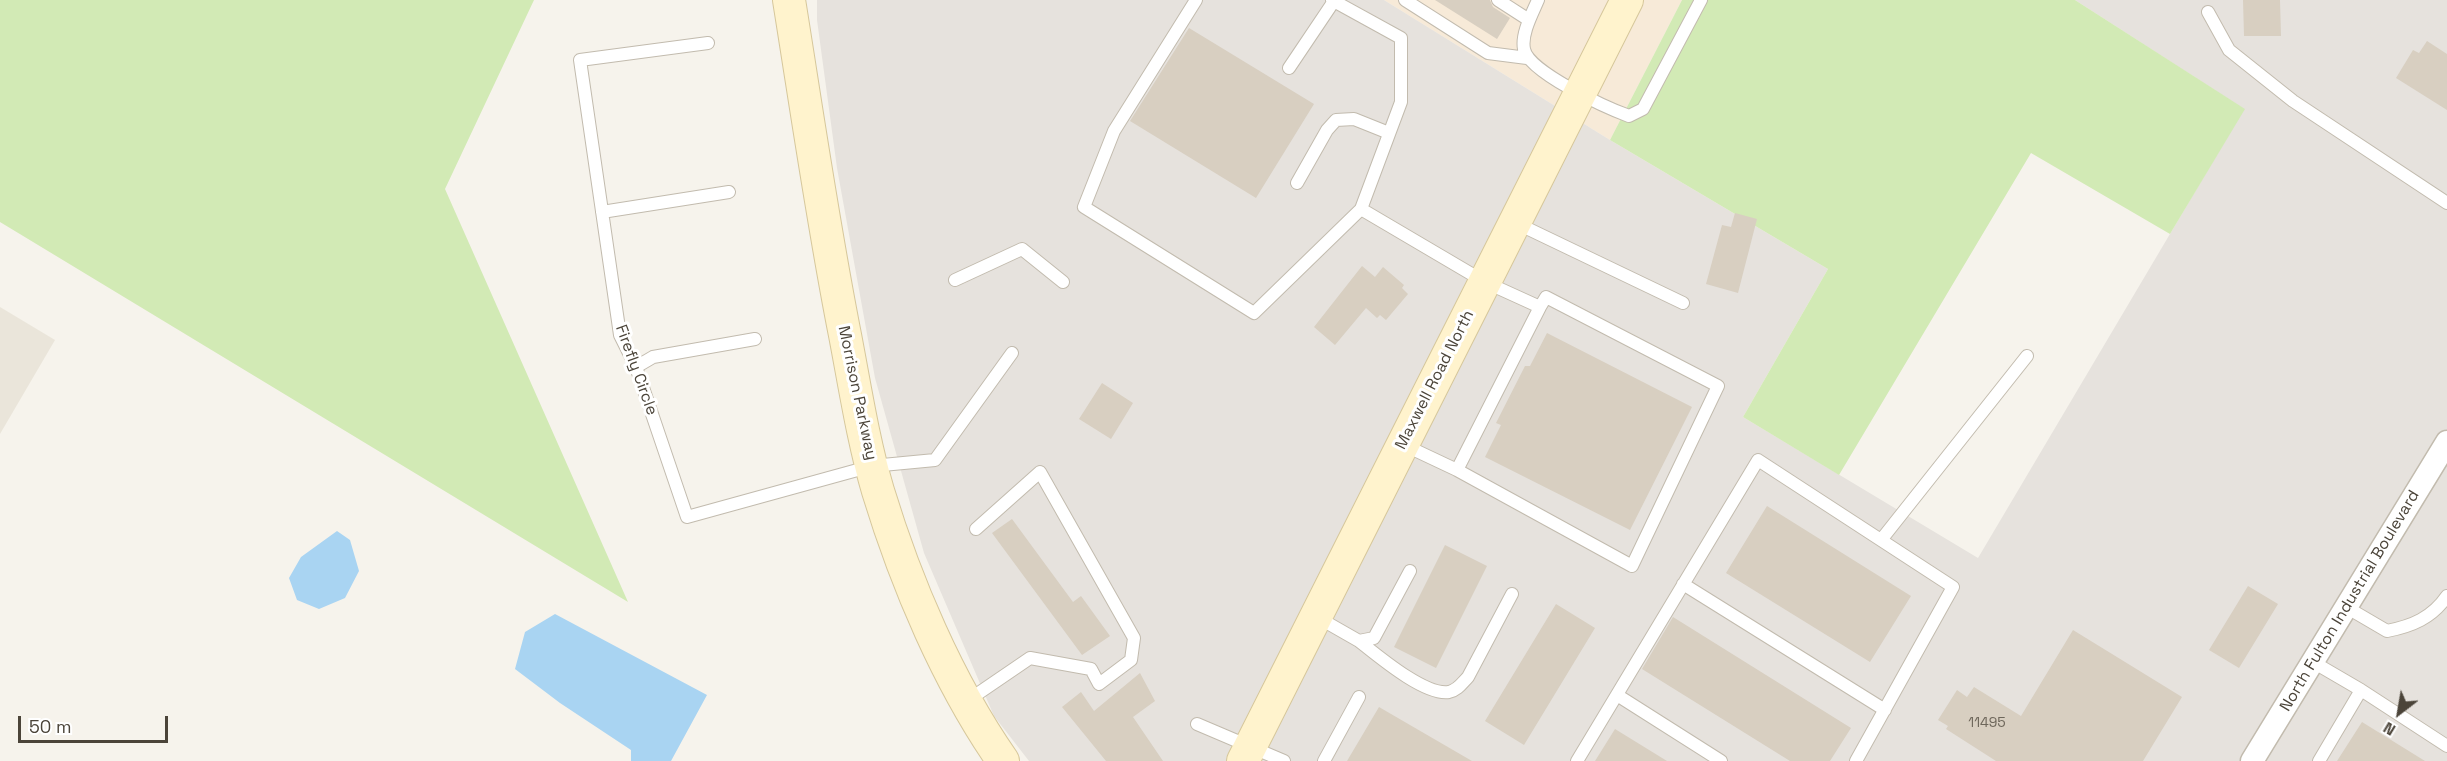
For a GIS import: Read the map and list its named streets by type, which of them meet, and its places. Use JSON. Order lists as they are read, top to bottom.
{
  "streets": {
    "street": ["Maxwell Road North", "Morrison Parkway", "North Fulton Industrial Boulevard"],
    "lane": ["Firefly Circle"]
  },
  "crossings": [
    ["Firefly Circle", "Morrison Parkway"]
  ],
  "house_numbers": ["11495"],
  "scale_bar": "50 m",
  "north": "bottom left"
}
